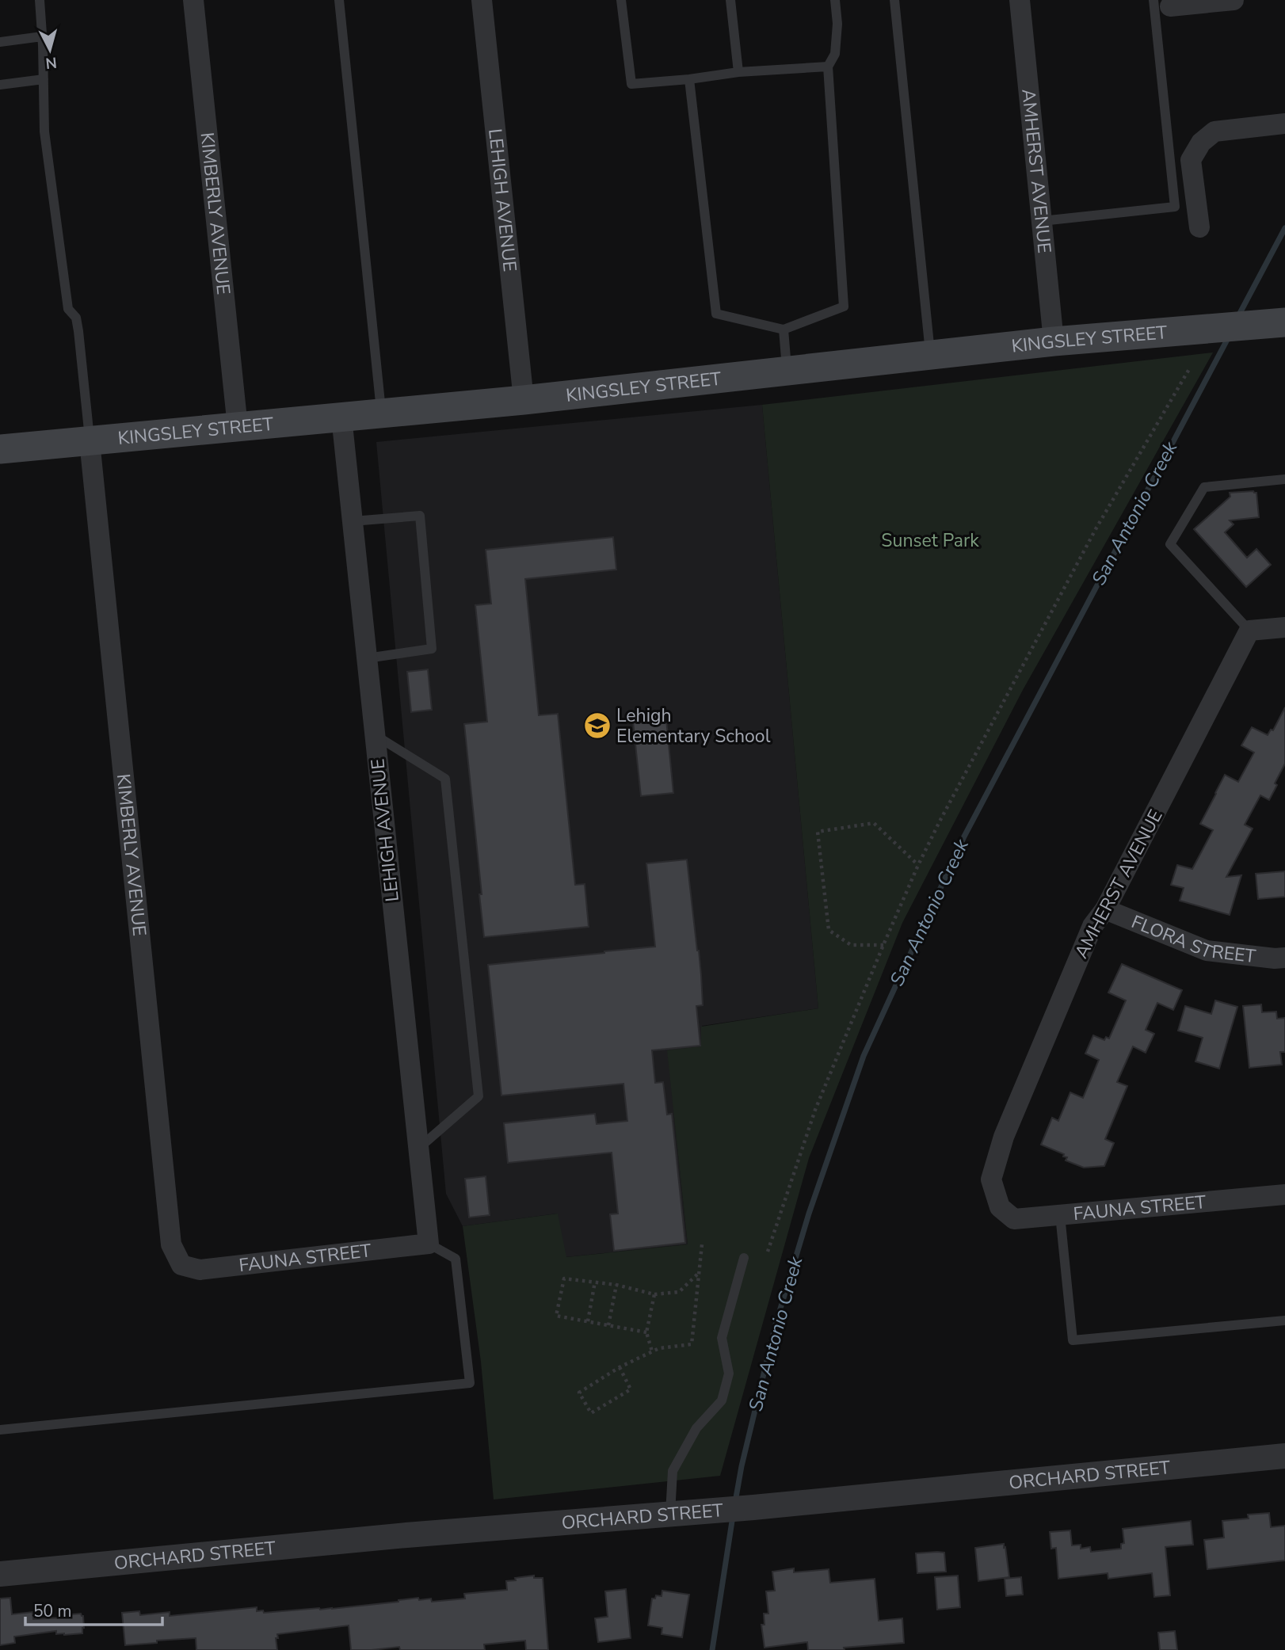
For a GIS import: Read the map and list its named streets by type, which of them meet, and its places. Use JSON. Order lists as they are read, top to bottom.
{
  "streets": {
    "main road": ["KINGSLEY STREET"],
    "street": [
      "AMHERST AVENUE",
      "LEHIGH AVENUE",
      "KIMBERLY AVENUE",
      "FLORA STREET",
      "FAUNA STREET",
      "ORCHARD STREET"
    ]
  },
  "crossings": [
    ["AMHERST AVENUE", "KINGSLEY STREET"],
    ["AMHERST AVENUE", "FLORA STREET"],
    ["AMHERST AVENUE", "FAUNA STREET"],
    ["LEHIGH AVENUE", "KINGSLEY STREET"],
    ["LEHIGH AVENUE", "FAUNA STREET"],
    ["KIMBERLY AVENUE", "KINGSLEY STREET"],
    ["KIMBERLY AVENUE", "FAUNA STREET"]
  ],
  "water": ["San Antonio Creek"],
  "parks": ["Sunset Park"],
  "places": {
    "school or university": ["Lehigh Elementary School"]
  },
  "scale_bar": "50 m",
  "north": "bottom"
}
